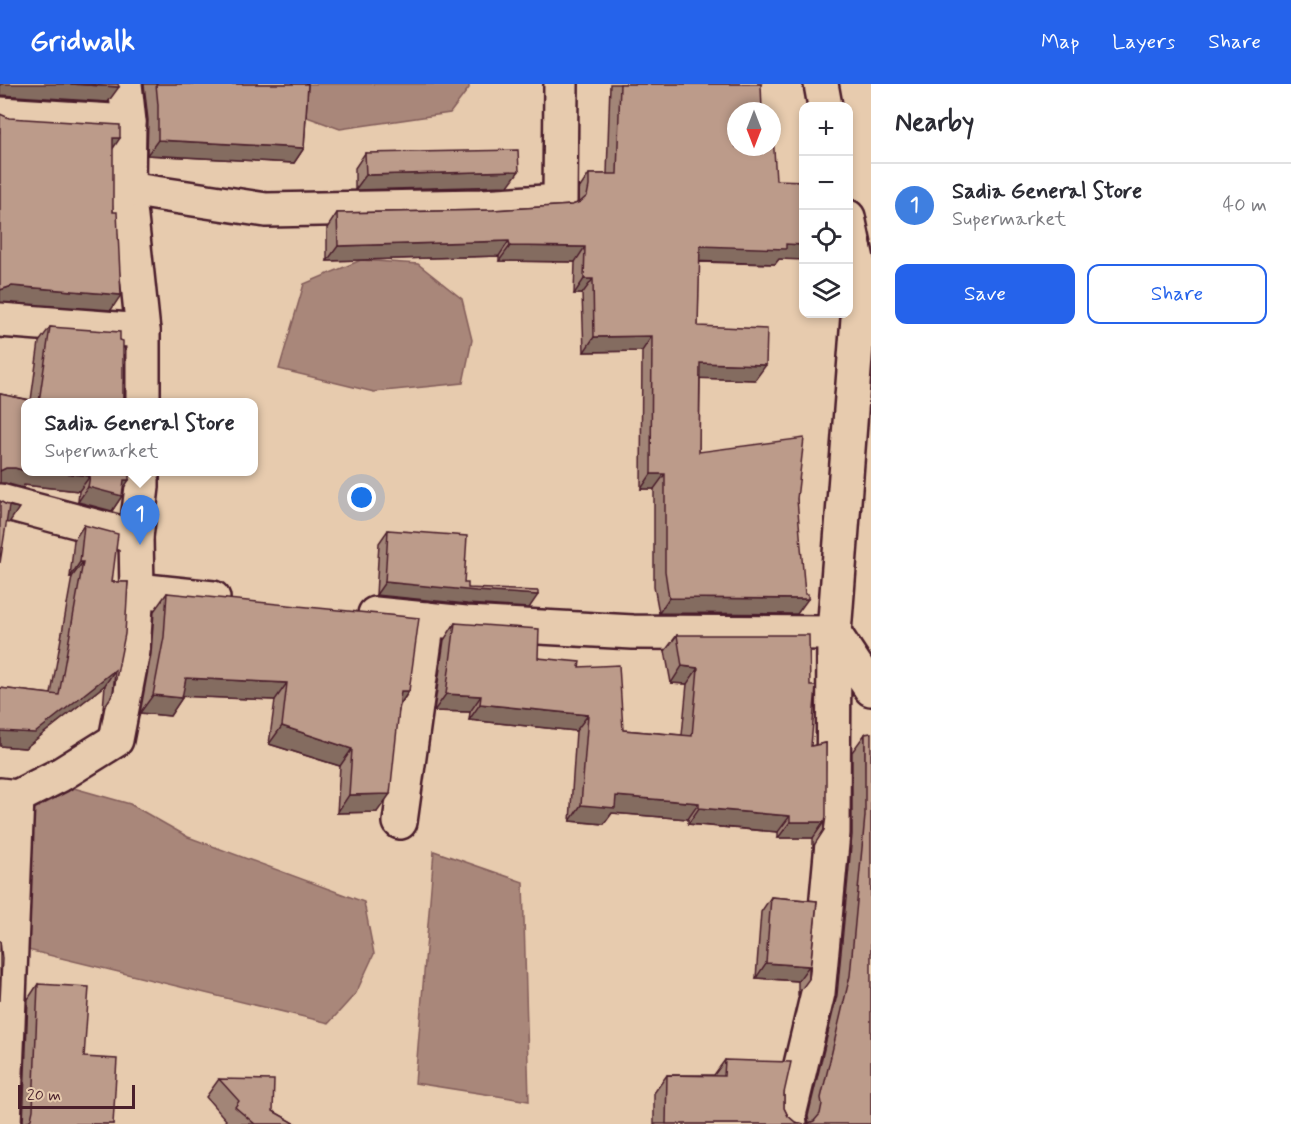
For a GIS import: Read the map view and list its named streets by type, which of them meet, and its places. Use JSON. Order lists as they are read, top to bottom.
{
  "scale_bar": "20 m",
  "north": "bottom",
  "page": {
    "header": "Gridwalk",
    "nav": ["Map", "Layers", "Share"],
    "heading": "Nearby",
    "map_buttons": ["+", "−"],
    "list": [
      {
        "mark": "1",
        "name": "Sadia General Store",
        "note": "Supermarket",
        "value": "40 m"
      }
    ],
    "buttons": ["Save", "Share"],
    "popup": ["Sadia General Store", "Supermarket"],
    "pins": "1",
    "scale": "20 m"
  }
}
